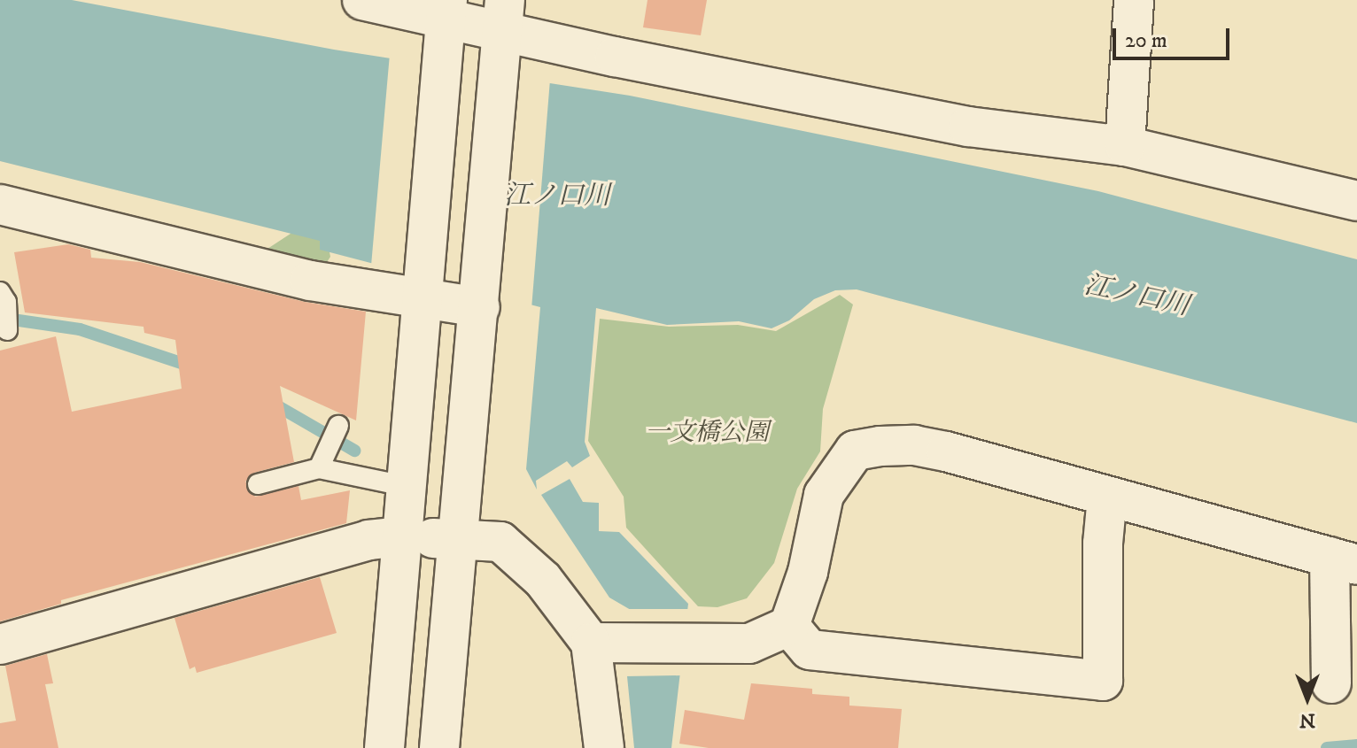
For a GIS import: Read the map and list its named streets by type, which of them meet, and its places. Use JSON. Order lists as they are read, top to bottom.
{
  "water": ["江ノ口川"],
  "parks": ["一文橋公園"],
  "scale_bar": "20 m",
  "north": "bottom"
}
